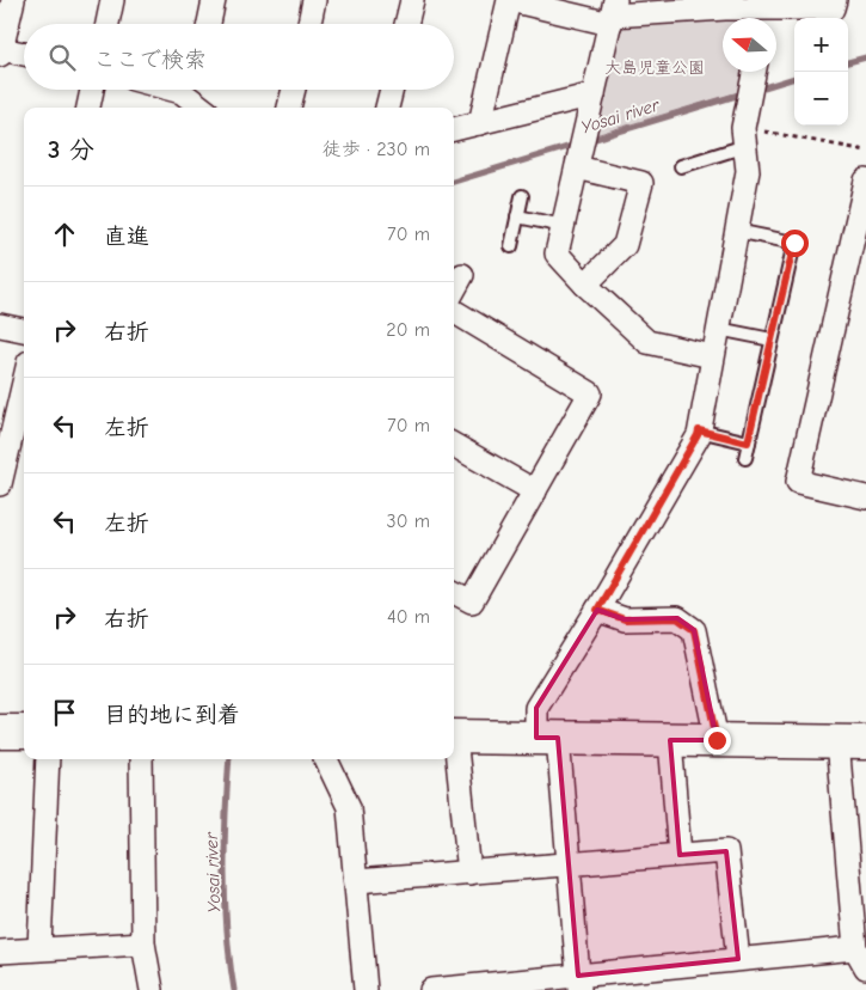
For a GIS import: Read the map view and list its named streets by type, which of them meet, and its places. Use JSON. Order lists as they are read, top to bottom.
{
  "water": ["Yosai river"],
  "parks": ["大島児童公園"],
  "north": "left",
  "page": {
    "map_buttons": ["+", "−"],
    "search": "ここで検索",
    "heading": ["3 分", "徒歩 · 230 m"],
    "list": [
      ["直進", "70 m"],
      ["右折", "20 m"],
      ["左折", "70 m"],
      ["左折", "30 m"],
      ["右折", "40 m"],
      "目的地に到着"
    ]
  }
}
